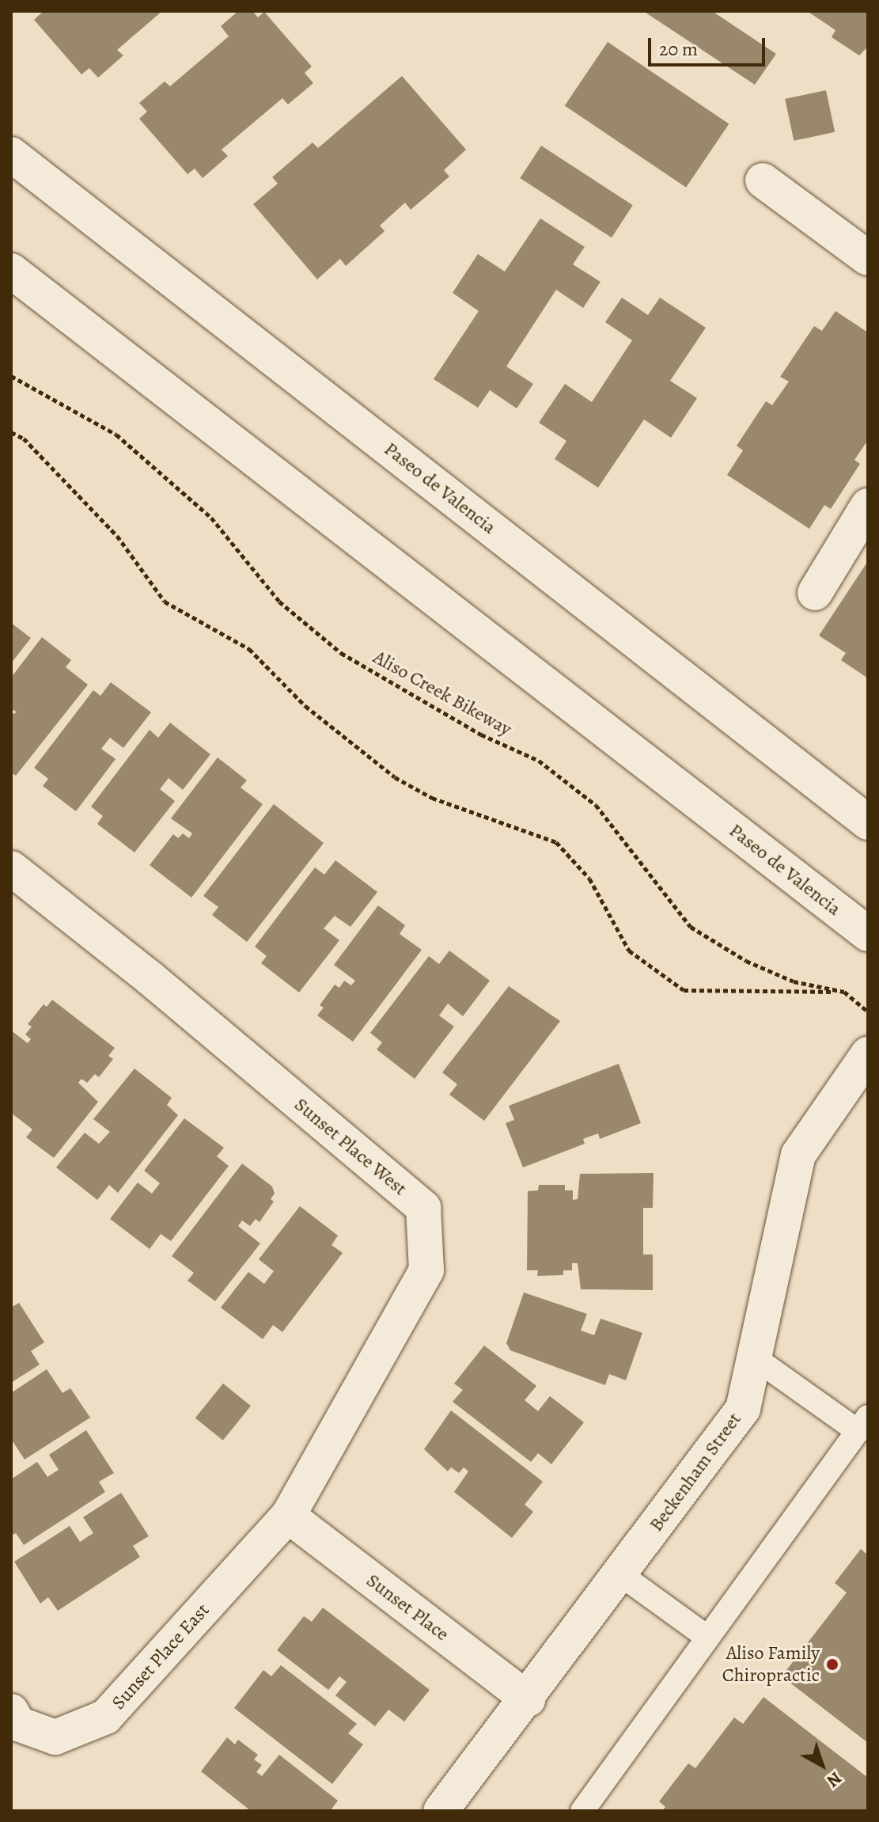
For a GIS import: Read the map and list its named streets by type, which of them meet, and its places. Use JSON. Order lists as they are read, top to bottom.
{
  "streets": {
    "street": [
      "Paseo de Valencia",
      "Sunset Place West",
      "Beckenham Street",
      "Sunset Place",
      "Sunset Place East"
    ],
    "path": ["Aliso Creek Bikeway"]
  },
  "crossings": [
    ["Sunset Place West", "Sunset Place"],
    ["Sunset Place West", "Sunset Place East"],
    ["Beckenham Street", "Sunset Place"],
    ["Sunset Place", "Sunset Place East"]
  ],
  "places": ["Aliso Family Chiropractic"],
  "scale_bar": "20 m",
  "north": "bottom right"
}
